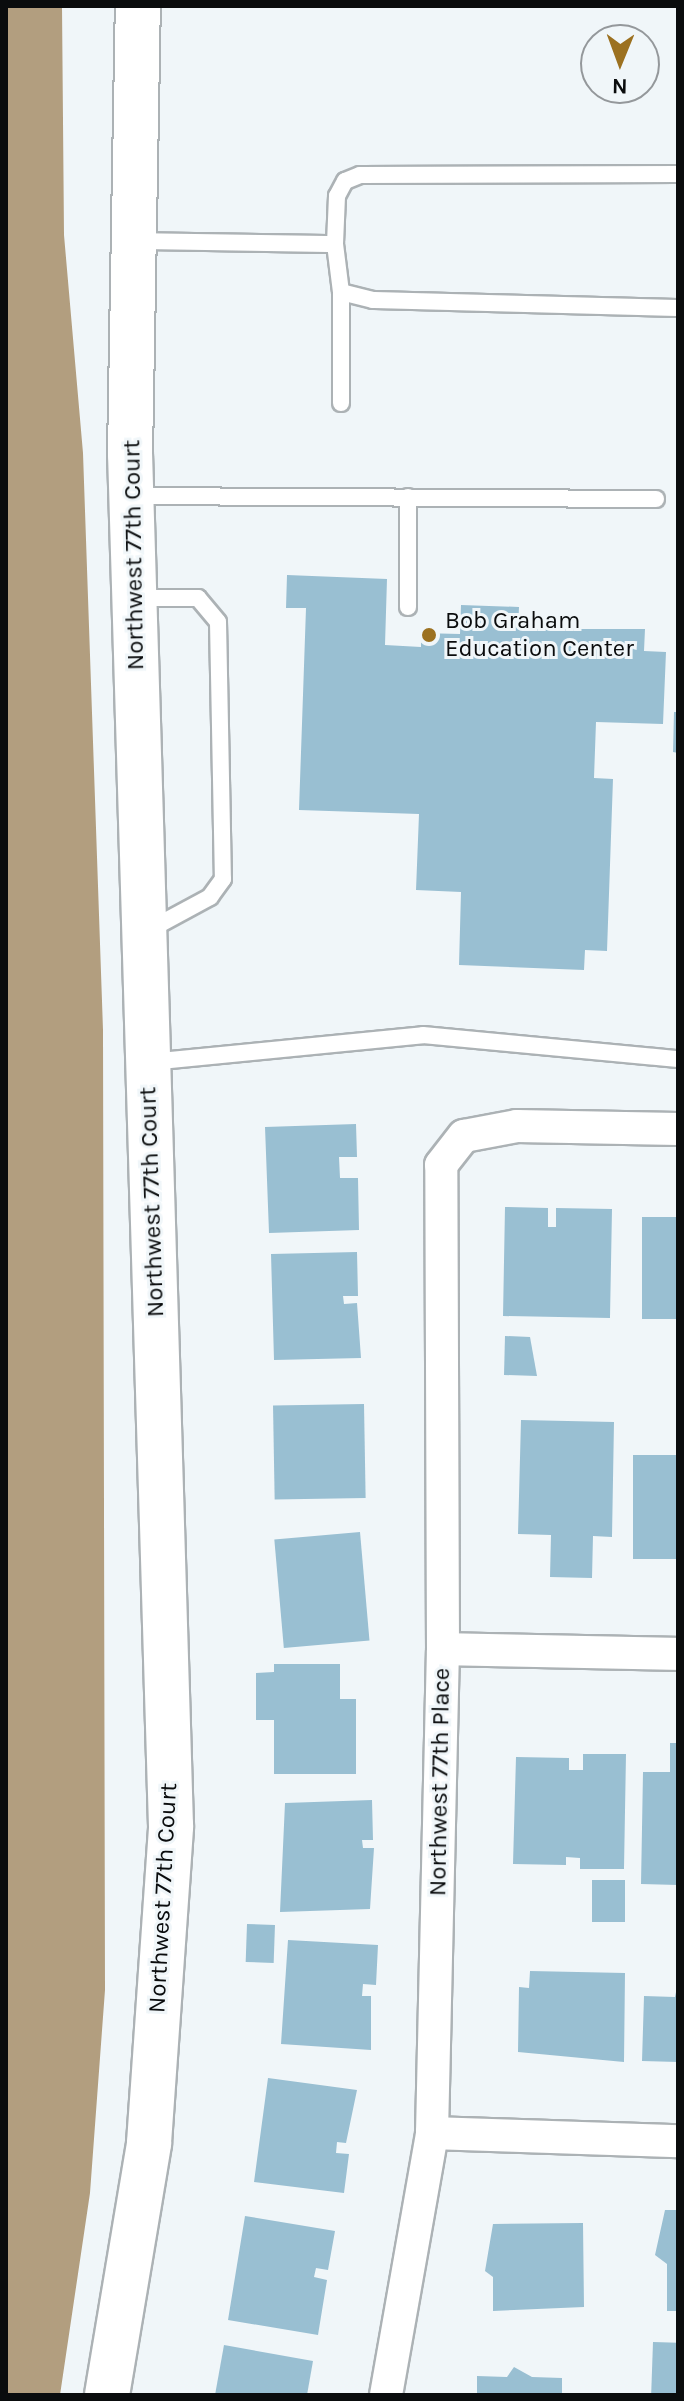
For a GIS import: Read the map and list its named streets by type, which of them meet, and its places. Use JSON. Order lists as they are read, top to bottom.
{
  "streets": {
    "street": ["Northwest 77th Court", "Northwest 77th Place"]
  },
  "places": ["Bob Graham Education Center"],
  "north": "bottom"
}
